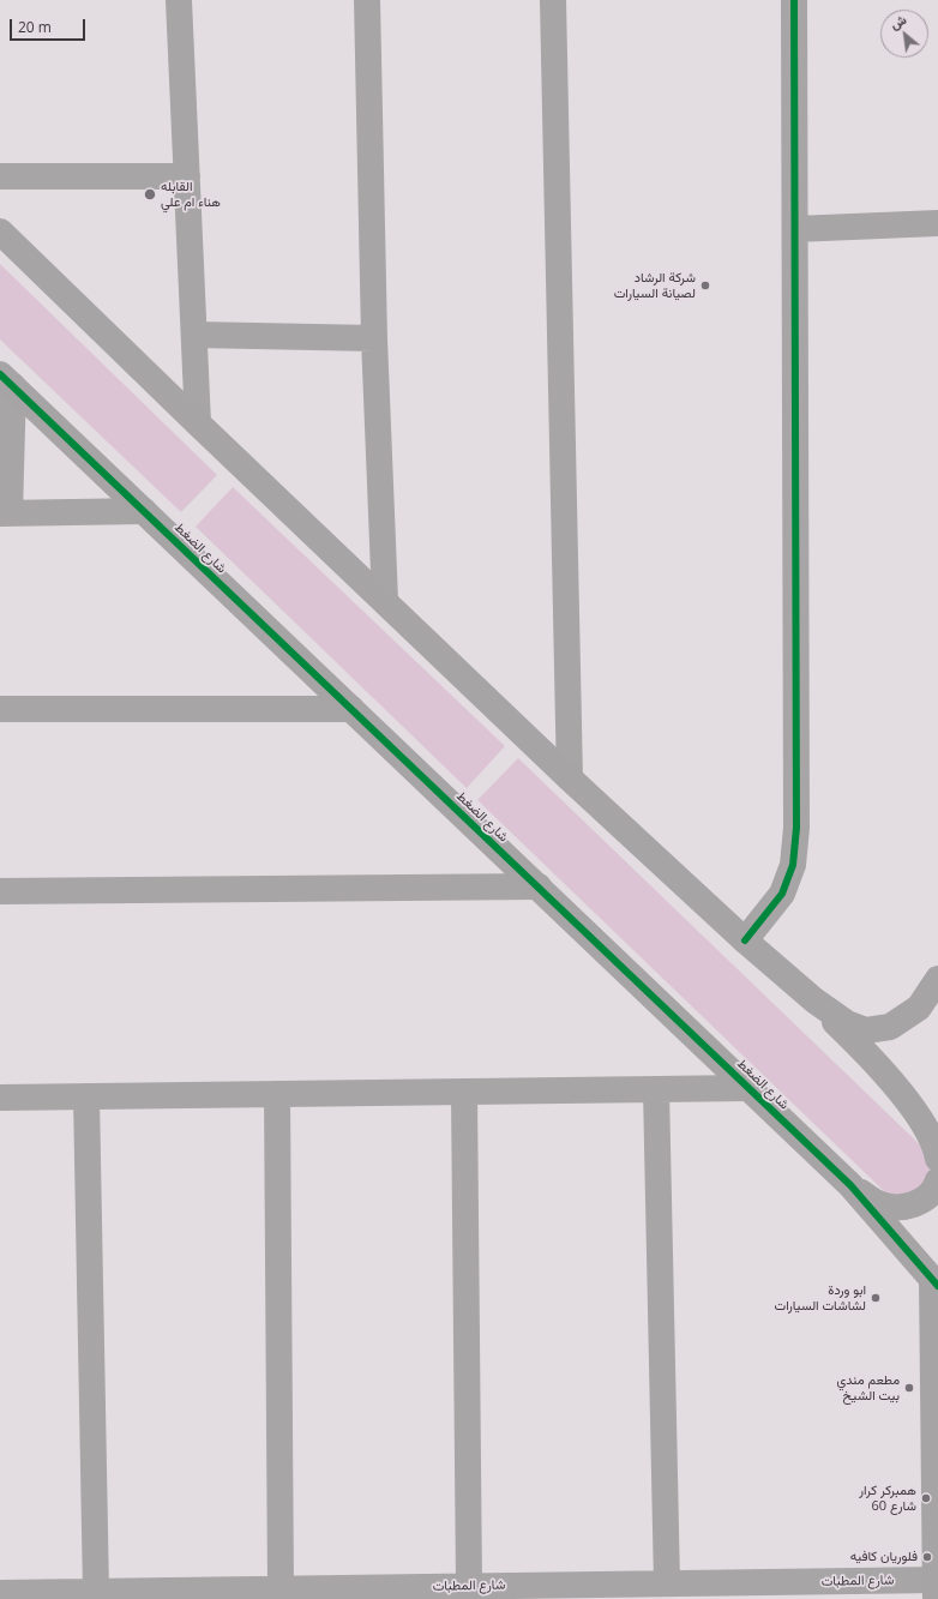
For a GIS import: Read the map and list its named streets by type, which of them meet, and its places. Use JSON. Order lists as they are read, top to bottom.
{
  "streets": {
    "street": ["شارع الضغط", "شارع المطبات"]
  },
  "places": [
    "القابله هناء ام علي",
    "شركة الرشاد لصيانة السيارات",
    "ابو وردة لشاشات السيارات",
    "مطعم مندي بيت الشيخ",
    "همبركر كرار شارع 60",
    "فلوريان كافيه"
  ],
  "scale_bar": "20 m",
  "north": "top left"
}
